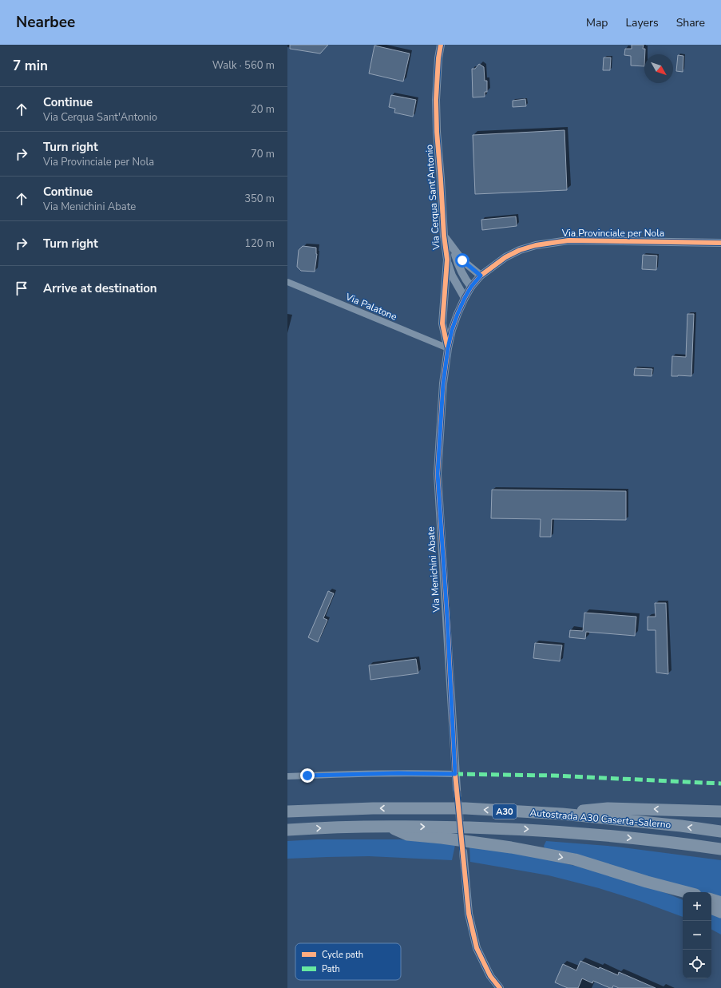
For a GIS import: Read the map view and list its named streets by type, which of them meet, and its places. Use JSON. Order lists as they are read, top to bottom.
{
  "streets": {
    "highway": ["A30", "Autostrada A30 Caserta-Salerno"],
    "street": [
      "Via Cerqua Sant'Antonio",
      "Via Provinciale per Nola",
      "Via Palatone",
      "Via Menichini Abate"
    ]
  },
  "crossings": [
    ["Via Cerqua Sant'Antonio", "Via Provinciale per Nola"],
    ["Via Cerqua Sant'Antonio", "Via Palatone"],
    ["Via Cerqua Sant'Antonio", "Via Menichini Abate"],
    ["Via Provinciale per Nola", "Via Palatone"],
    ["Via Provinciale per Nola", "Via Menichini Abate"],
    ["Via Palatone", "Via Menichini Abate"]
  ],
  "legend": ["Cycle path", "Path"],
  "north": "bottom right",
  "page": {
    "header": "Nearbee",
    "nav": ["Map", "Layers", "Share"],
    "heading": ["7 min", "Walk · 560 m"],
    "list": [
      ["Continue", "Via Cerqua Sant'Antonio", "20 m"],
      ["Turn right", "Via Provinciale per Nola", "70 m"],
      ["Continue", "Via Menichini Abate", "350 m"],
      ["Turn right", "120 m"],
      "Arrive at destination"
    ],
    "map_buttons": ["+", "−"]
  }
}
